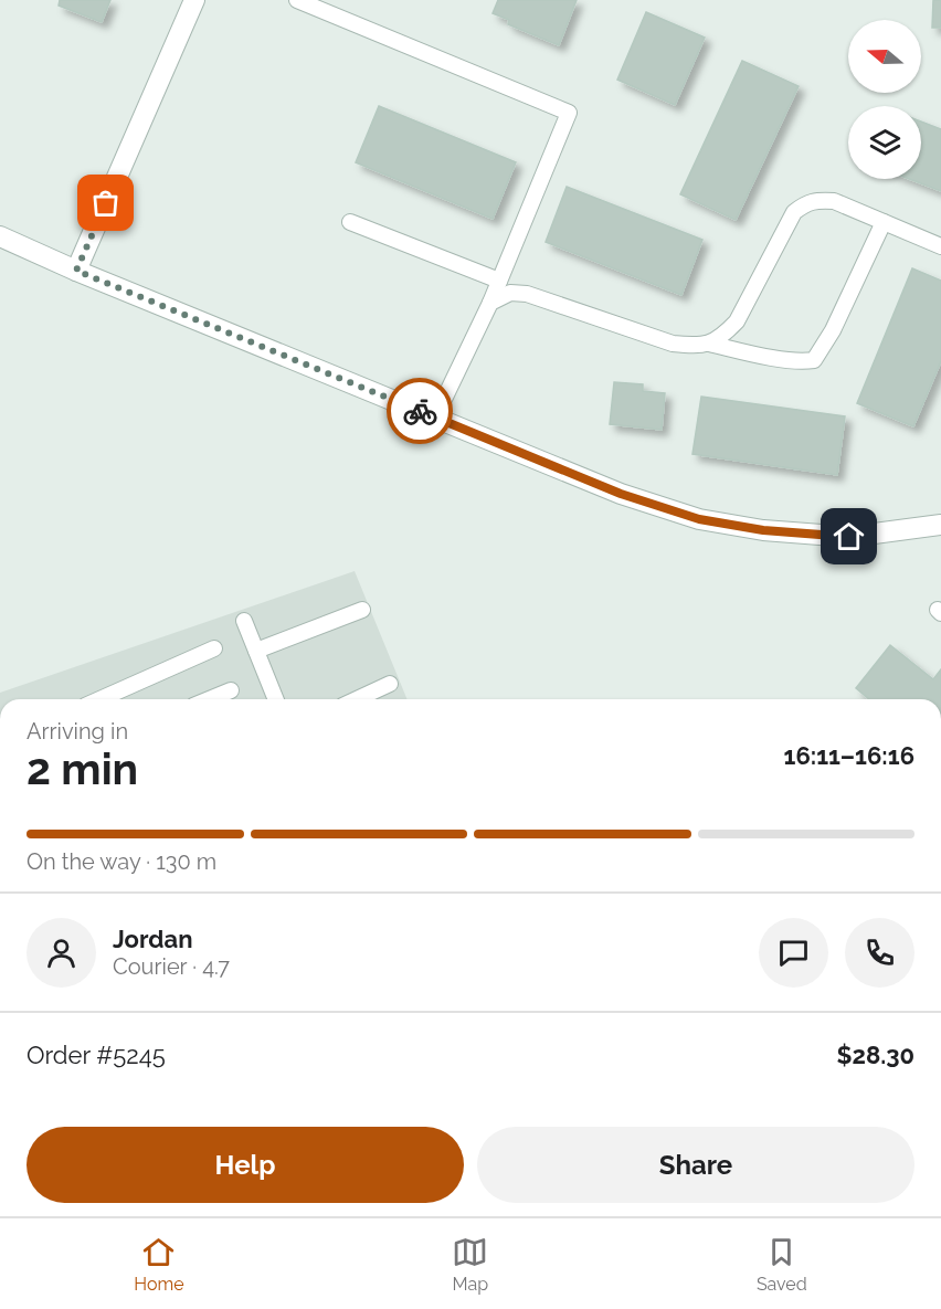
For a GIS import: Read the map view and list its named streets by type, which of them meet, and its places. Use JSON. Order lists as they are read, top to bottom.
{
  "north": "left",
  "page": {
    "heading": ["2 min", "Arriving in", "16:11–16:16"],
    "panel": [
      "Jordan",
      "Courier · 4.7",
      "Order #5245",
      "$28.30"
    ],
    "bar": "On the way · 130 m",
    "buttons": ["Help", "Share"],
    "tabs": ["Home", "Map", "Saved"]
  }
}
